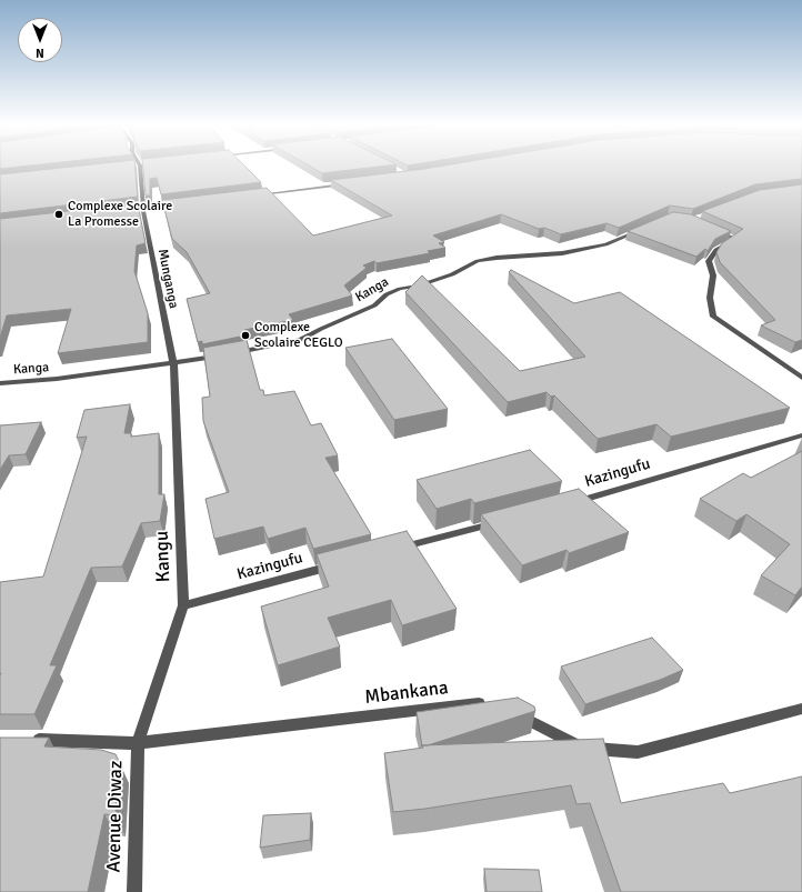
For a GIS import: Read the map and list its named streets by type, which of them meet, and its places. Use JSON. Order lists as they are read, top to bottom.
{
  "streets": {
    "street": [
      "Munganga",
      "Kanga",
      "Kazingufu",
      "Kangu",
      "Mbankana",
      "Avenue Diwaz"
    ]
  },
  "crossings": [
    ["Munganga", "Kanga"],
    ["Munganga", "Kangu"],
    ["Kanga", "Kangu"],
    ["Kazingufu", "Kangu"],
    ["Kangu", "Mbankana"],
    ["Kangu", "Avenue Diwaz"],
    ["Mbankana", "Avenue Diwaz"]
  ],
  "places": ["Complexe Scolaire La Promesse", "Complexe Scolaire CEGLO"],
  "north": "bottom"
}
